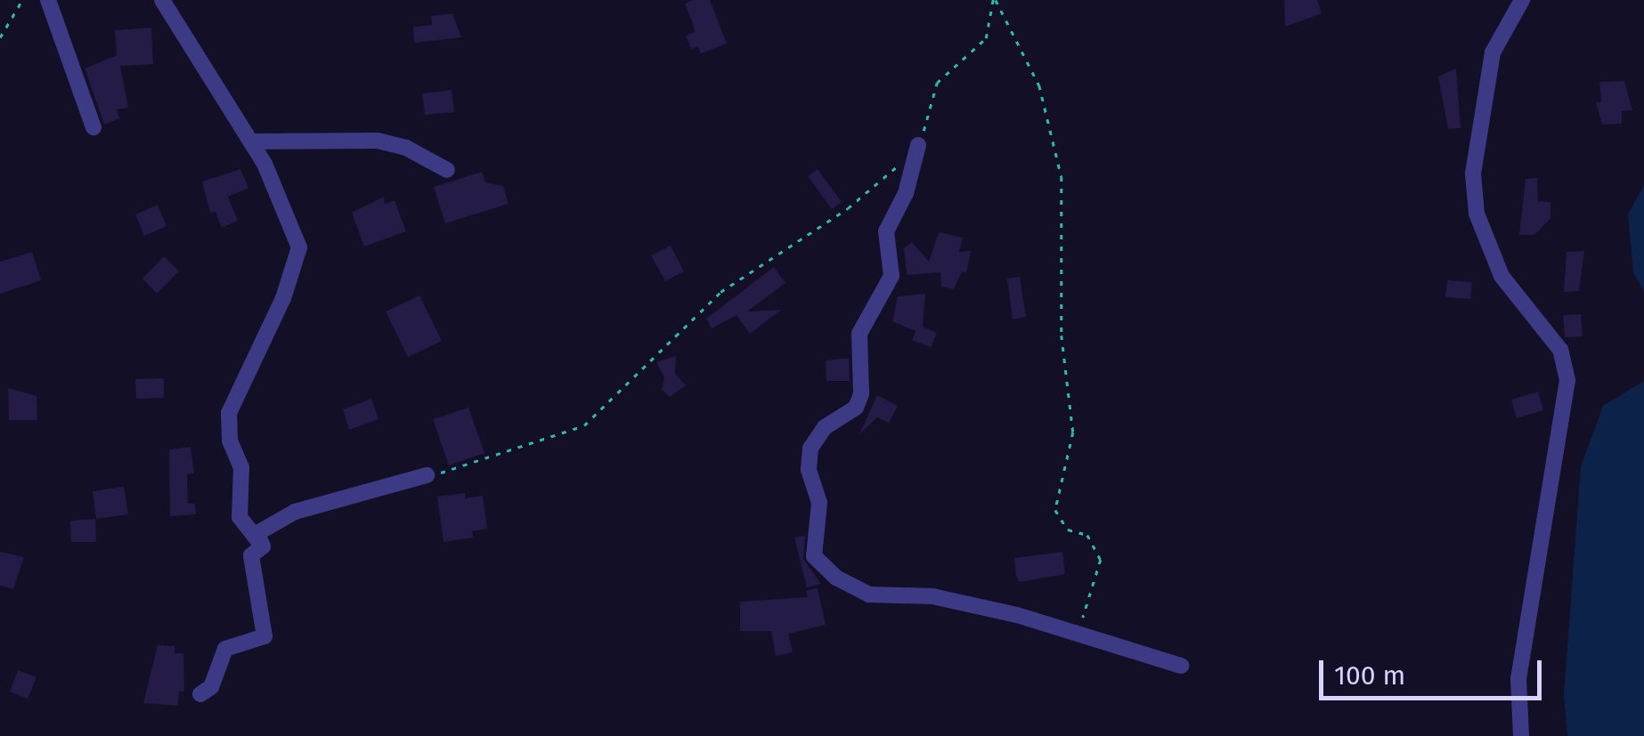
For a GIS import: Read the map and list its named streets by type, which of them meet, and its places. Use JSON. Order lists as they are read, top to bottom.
{
  "scale_bar": "100 m"
}
